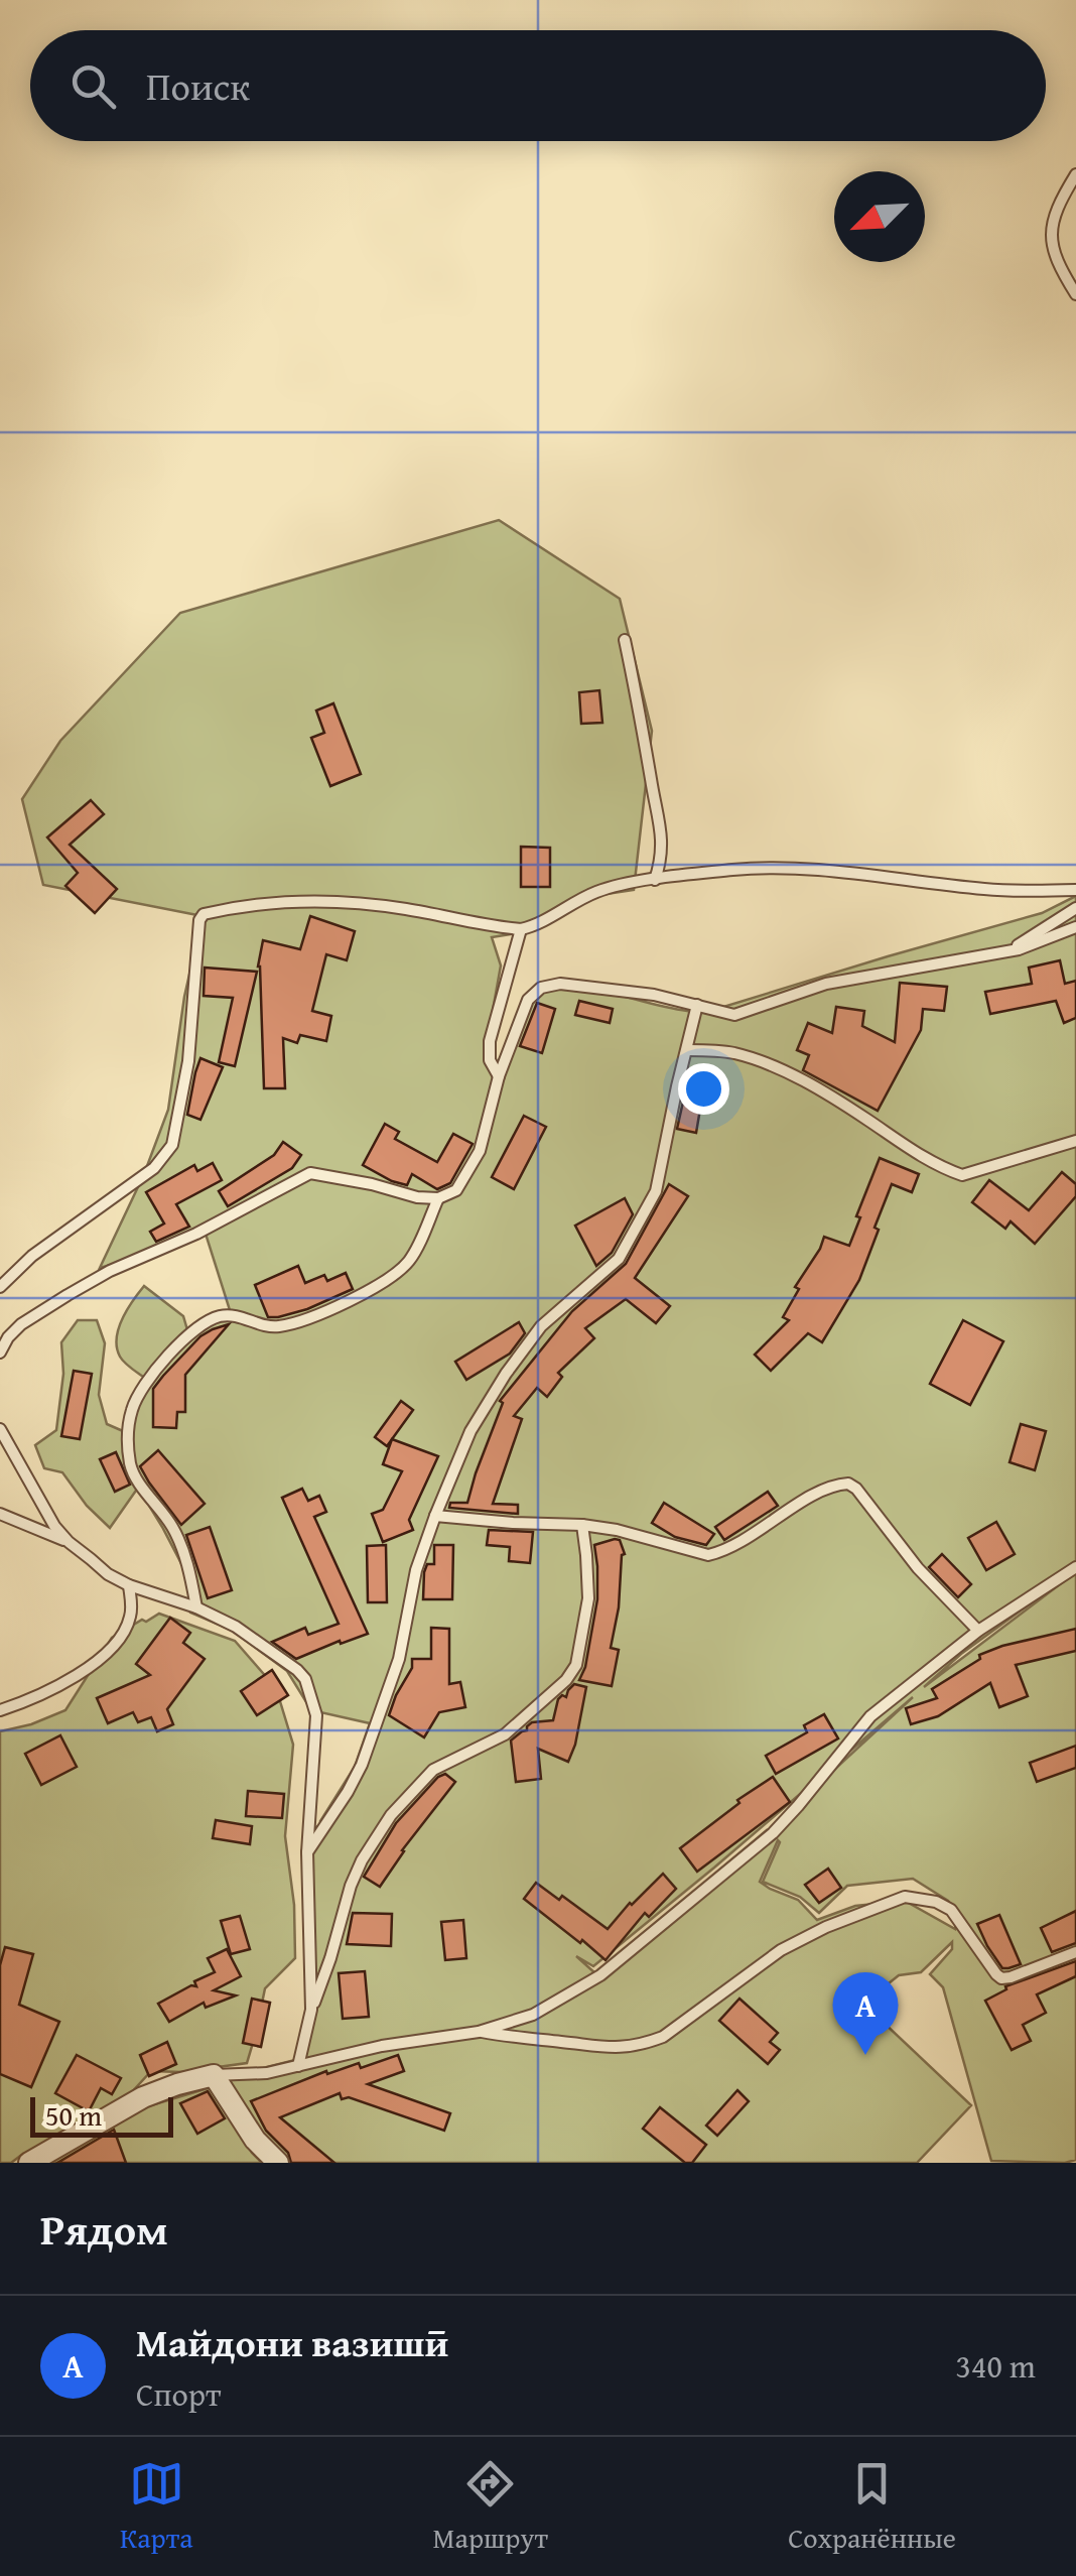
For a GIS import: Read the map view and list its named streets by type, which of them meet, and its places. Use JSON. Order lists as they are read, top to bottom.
{
  "scale_bar": "50 m",
  "north": "bottom left",
  "page": {
    "search": "Поиск",
    "pins": "A",
    "scale": "50 m",
    "heading": "Рядом",
    "list": [
      {
        "mark": "A",
        "name": "Майдони вазишӣ",
        "note": "Спорт",
        "value": "340 m"
      }
    ],
    "nav": ["Карта", "Маршрут", "Сохранённые"]
  }
}
